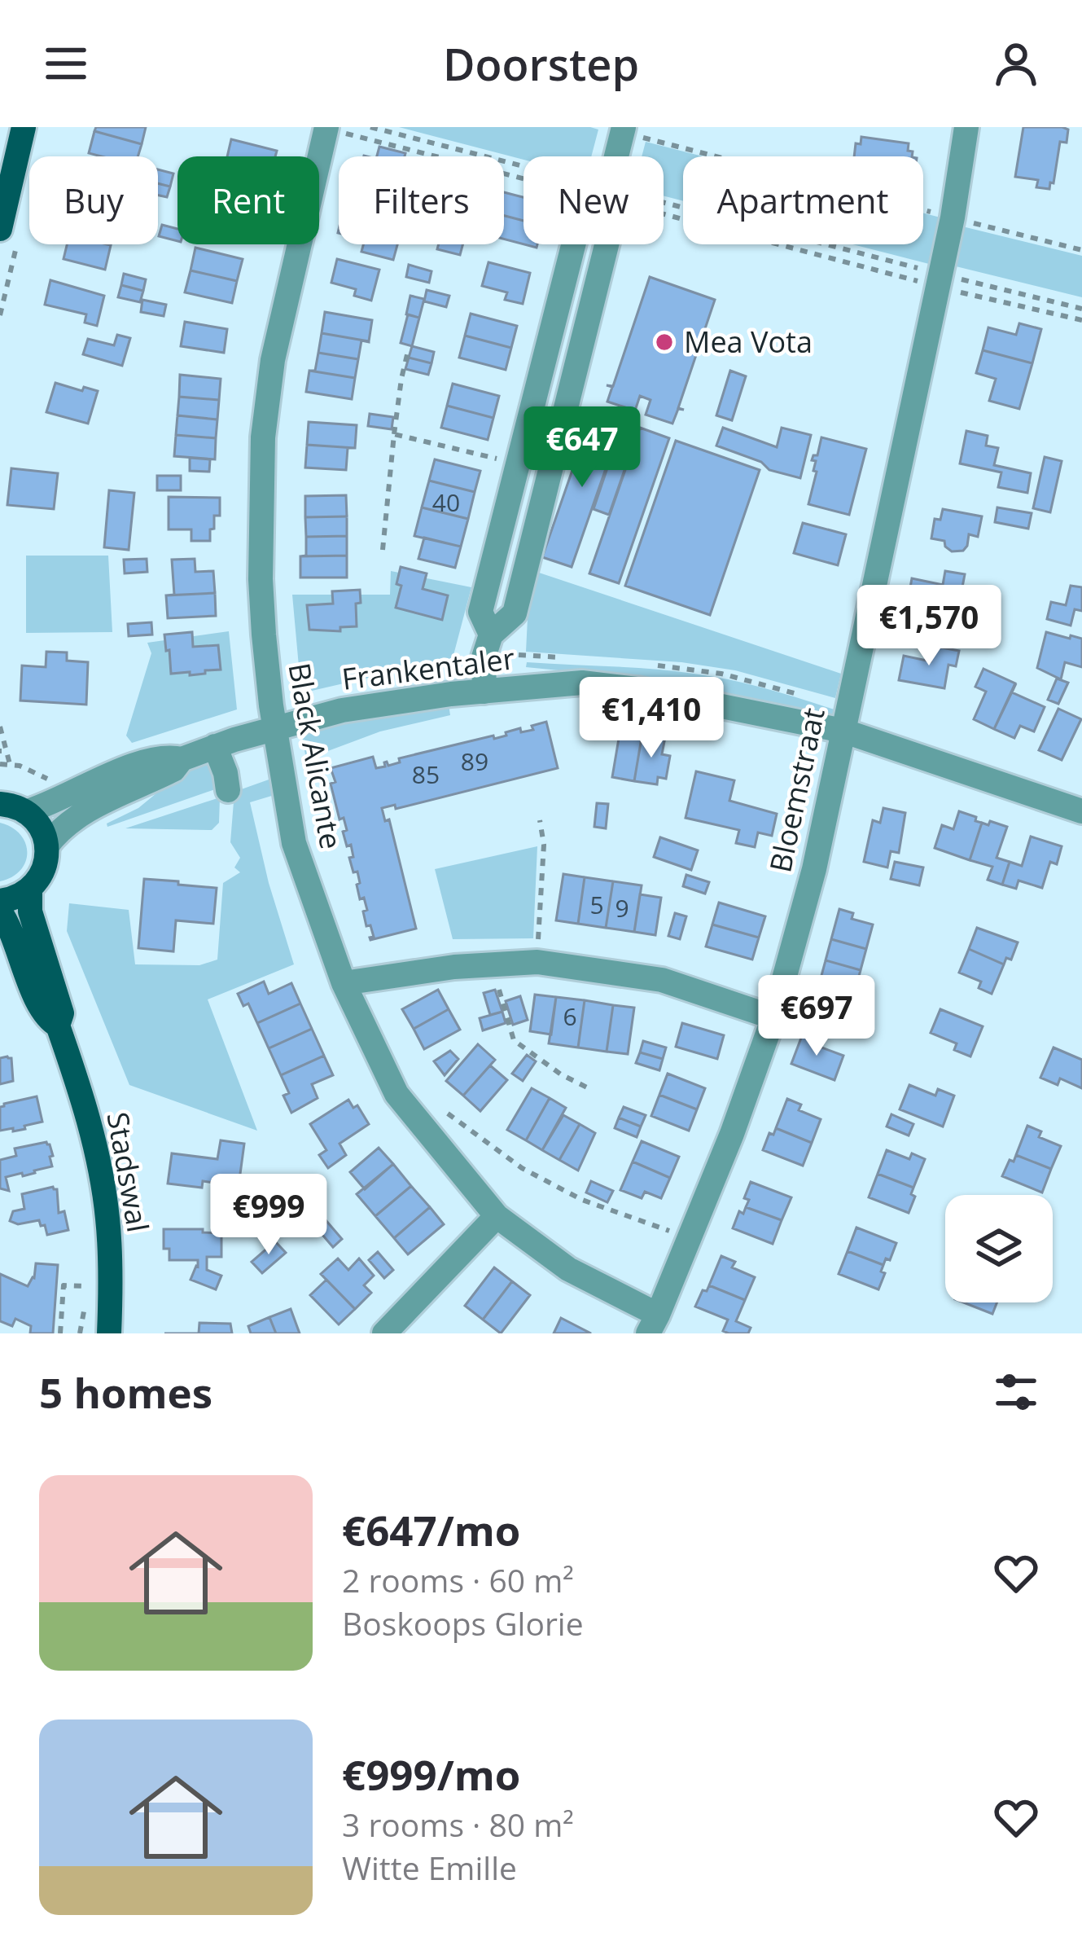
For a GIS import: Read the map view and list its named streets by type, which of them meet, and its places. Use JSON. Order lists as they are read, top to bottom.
{
  "streets": {
    "main road": ["Stadswal"],
    "street": ["Frankentaler", "Black Alicante", "Bloemstraat"]
  },
  "crossings": [
    ["Frankentaler", "Black Alicante"],
    ["Frankentaler", "Bloemstraat"],
    ["Black Alicante", "Bloemstraat"]
  ],
  "places": ["Mea Vota"],
  "house_numbers": [
    "40",
    "89",
    "85",
    "5",
    "9",
    "6"
  ],
  "page": {
    "header": "Doorstep",
    "chip": [
      "Buy",
      "Rent",
      "Filters",
      "New",
      "Apartment"
    ],
    "price": [
      "€647",
      "€1,570",
      "€1,410",
      "€697",
      "€999"
    ],
    "heading": "5 homes",
    "list": [
      {
        "name": "€647/mo",
        "note": "2 rooms · 60 m² · Boskoops Glorie"
      },
      {
        "name": "€999/mo",
        "note": "3 rooms · 80 m² · Witte Emille"
      }
    ]
  }
}
